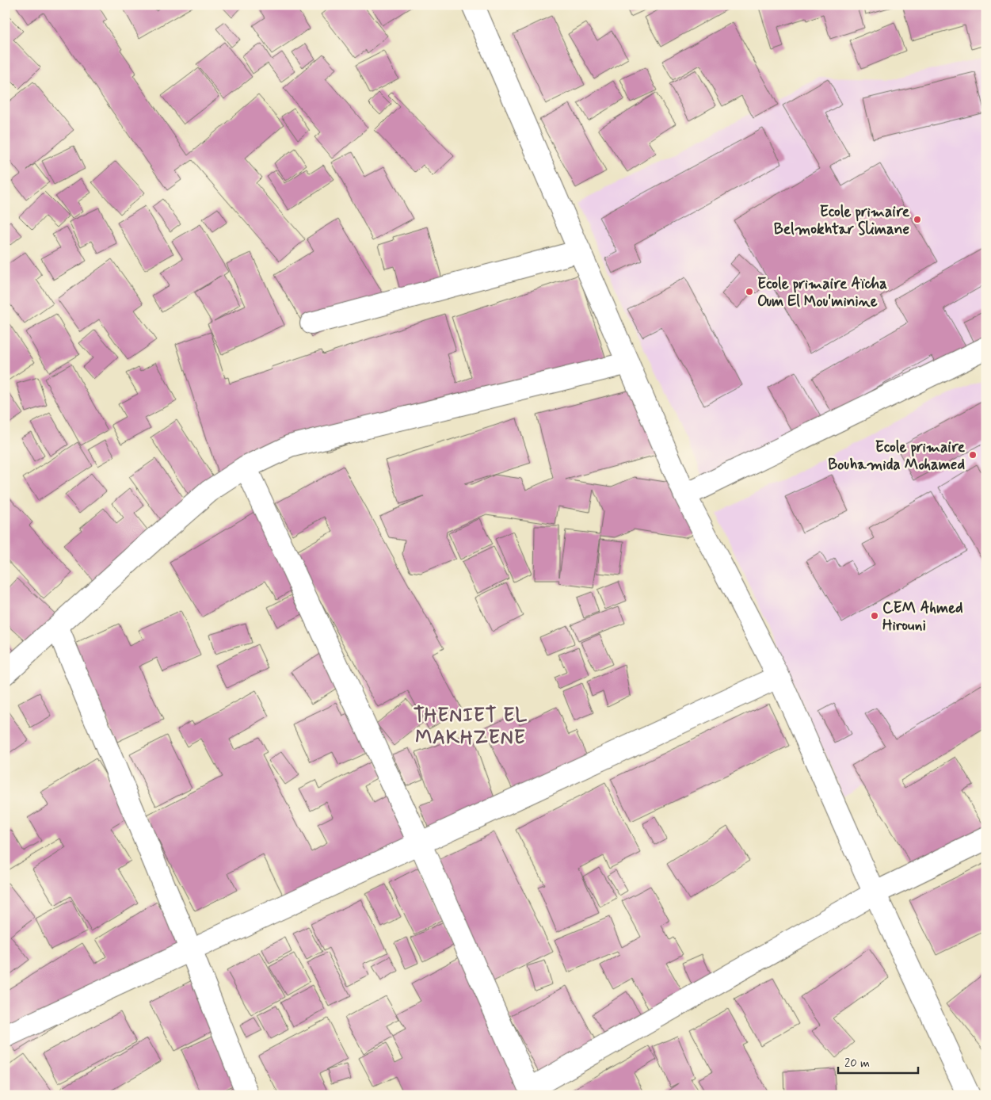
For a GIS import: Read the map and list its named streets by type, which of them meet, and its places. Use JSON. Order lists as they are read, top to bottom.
{
  "districts": ["THENIET EL MAKHZENE"],
  "places": [
    "Ecole primaire Belmokhtar Slimane",
    "Ecole primaire Aïcha Oum El Mou'minine",
    "Ecole primaire Bouhamida Mohamed",
    "CEM Ahmed Hirouni"
  ],
  "scale_bar": "20 m"
}
